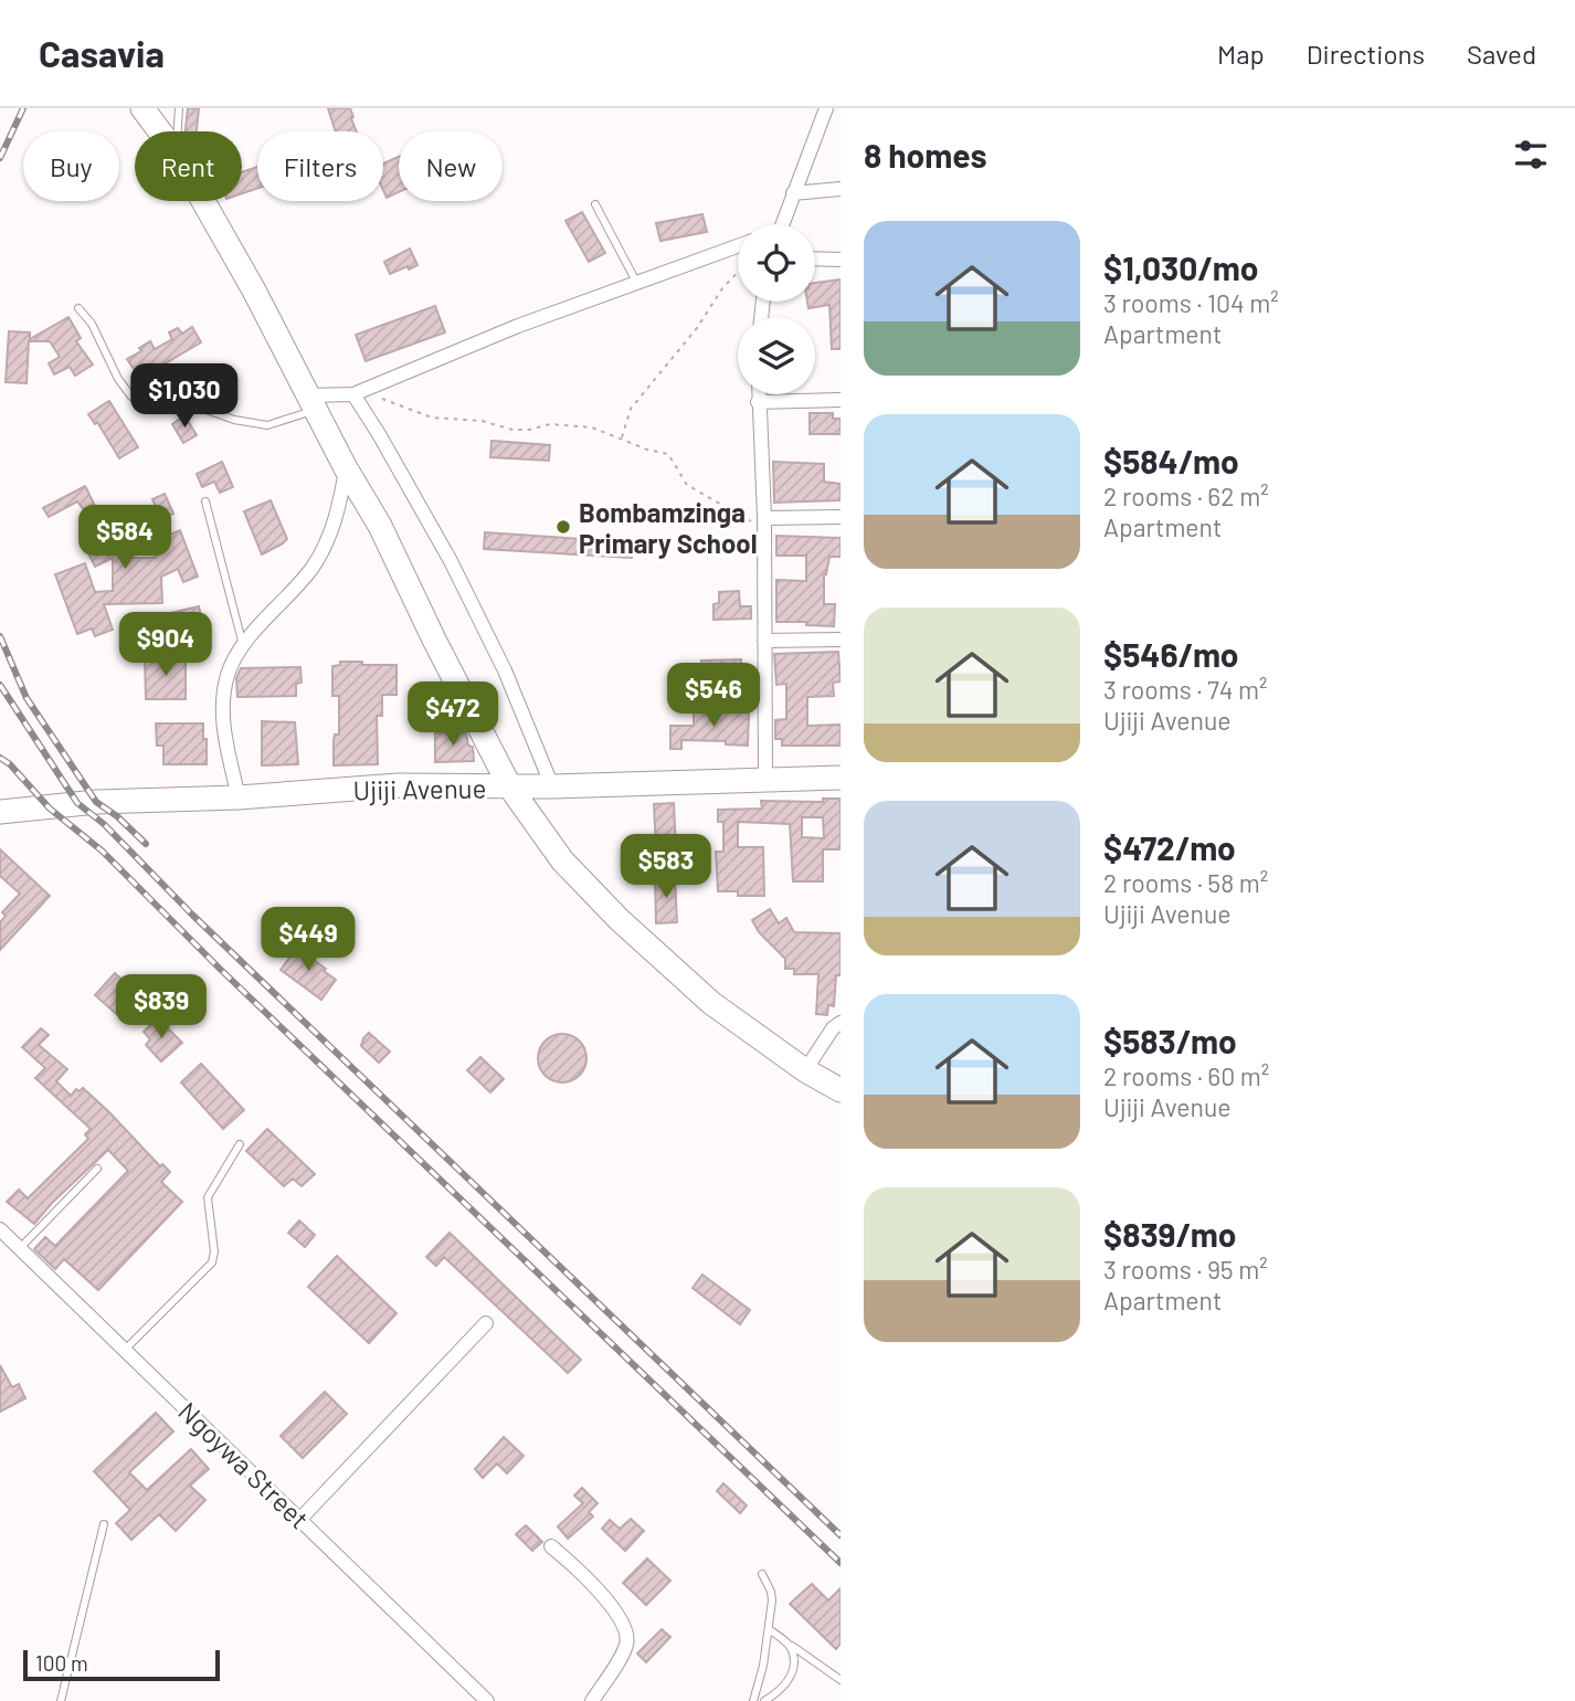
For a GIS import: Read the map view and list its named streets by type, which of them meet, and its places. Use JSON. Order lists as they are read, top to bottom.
{
  "streets": {
    "highway": ["Ujiji Avenue"],
    "street": ["Ngoywa Street"]
  },
  "places": ["Bombamzinga Primary School"],
  "scale_bar": "100 m",
  "page": {
    "header": "Casavia",
    "nav": ["Map", "Directions", "Saved"],
    "heading": "8 homes",
    "chip": [
      "Buy",
      "Rent",
      "Filters",
      "New"
    ],
    "list": [
      {
        "name": "$1,030/mo",
        "note": "3 rooms · 104 m² · Apartment"
      },
      {
        "name": "$584/mo",
        "note": "2 rooms · 62 m² · Apartment"
      },
      {
        "name": "$546/mo",
        "note": "3 rooms · 74 m² · Ujiji Avenue"
      },
      {
        "name": "$472/mo",
        "note": "2 rooms · 58 m² · Ujiji Avenue"
      },
      {
        "name": "$583/mo",
        "note": "2 rooms · 60 m² · Ujiji Avenue"
      },
      {
        "name": "$839/mo",
        "note": "3 rooms · 95 m² · Apartment"
      }
    ],
    "price": [
      "$1,030",
      "$584",
      "$904",
      "$546",
      "$472",
      "$583",
      "$449",
      "$839"
    ],
    "scale": "100 m"
  }
}
